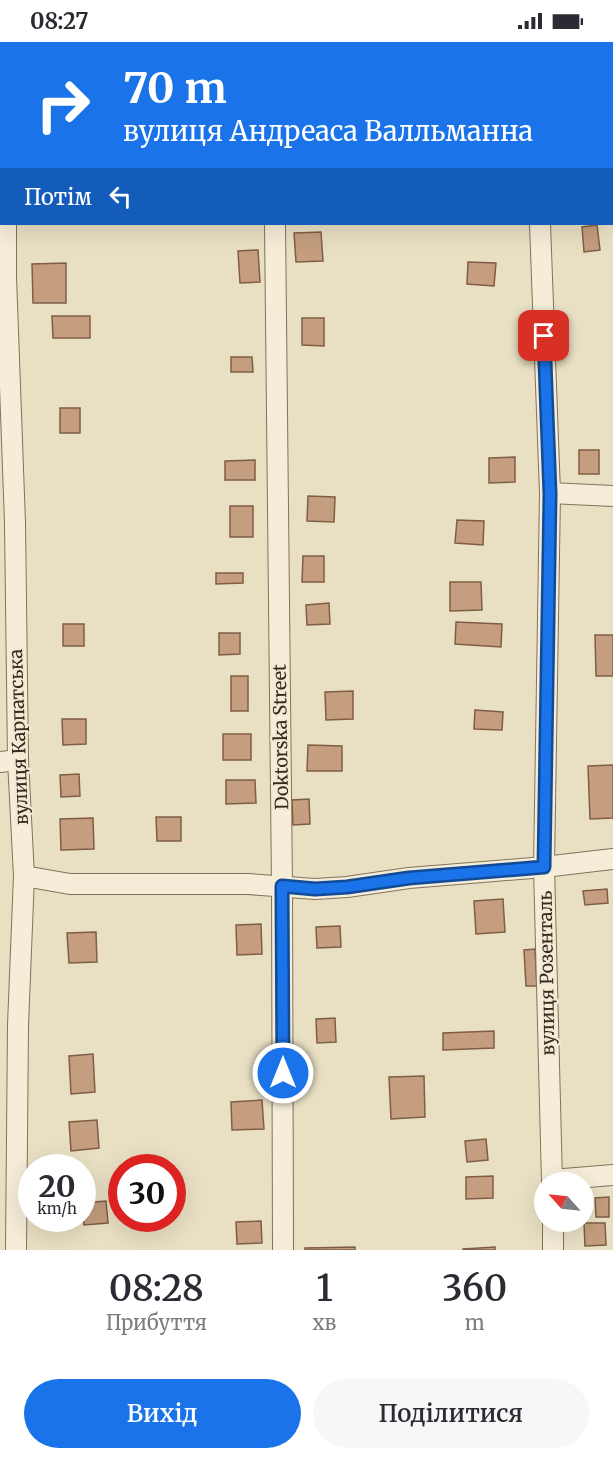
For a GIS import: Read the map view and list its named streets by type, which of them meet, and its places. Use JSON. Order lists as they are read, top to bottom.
{
  "streets": {
    "street": ["вулиця Карпатська", "Doktorska Street", "вулиця Розенталь"]
  },
  "north": "top left",
  "page": {
    "status": "08:27",
    "turn": ["70 m", "вулиця Андреаса Валльманна"],
    "then": "Потім",
    "speed": "20 km/h",
    "limit": "30",
    "eta": [
      "08:28",
      "Прибуття",
      "1",
      "хв",
      "360",
      "m"
    ],
    "buttons": ["Вихід", "Поділитися"]
  }
}
